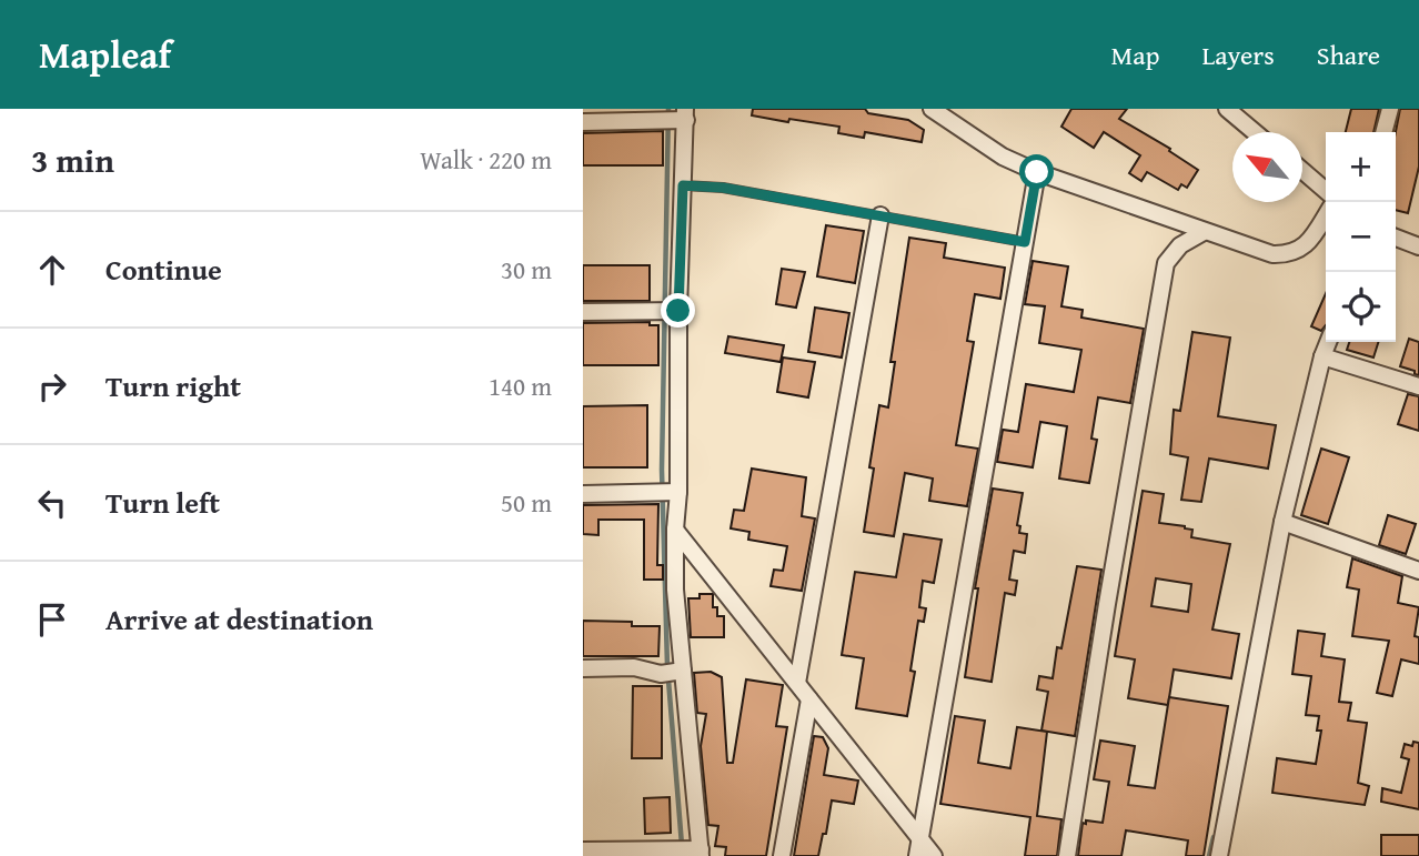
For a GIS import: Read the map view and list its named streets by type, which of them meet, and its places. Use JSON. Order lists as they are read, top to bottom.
{
  "north": "top left",
  "page": {
    "header": "Mapleaf",
    "nav": ["Map", "Layers", "Share"],
    "heading": ["3 min", "Walk · 220 m"],
    "map_buttons": ["+", "−"],
    "list": [
      ["Continue", "30 m"],
      ["Turn right", "140 m"],
      ["Turn left", "50 m"],
      "Arrive at destination"
    ]
  }
}
